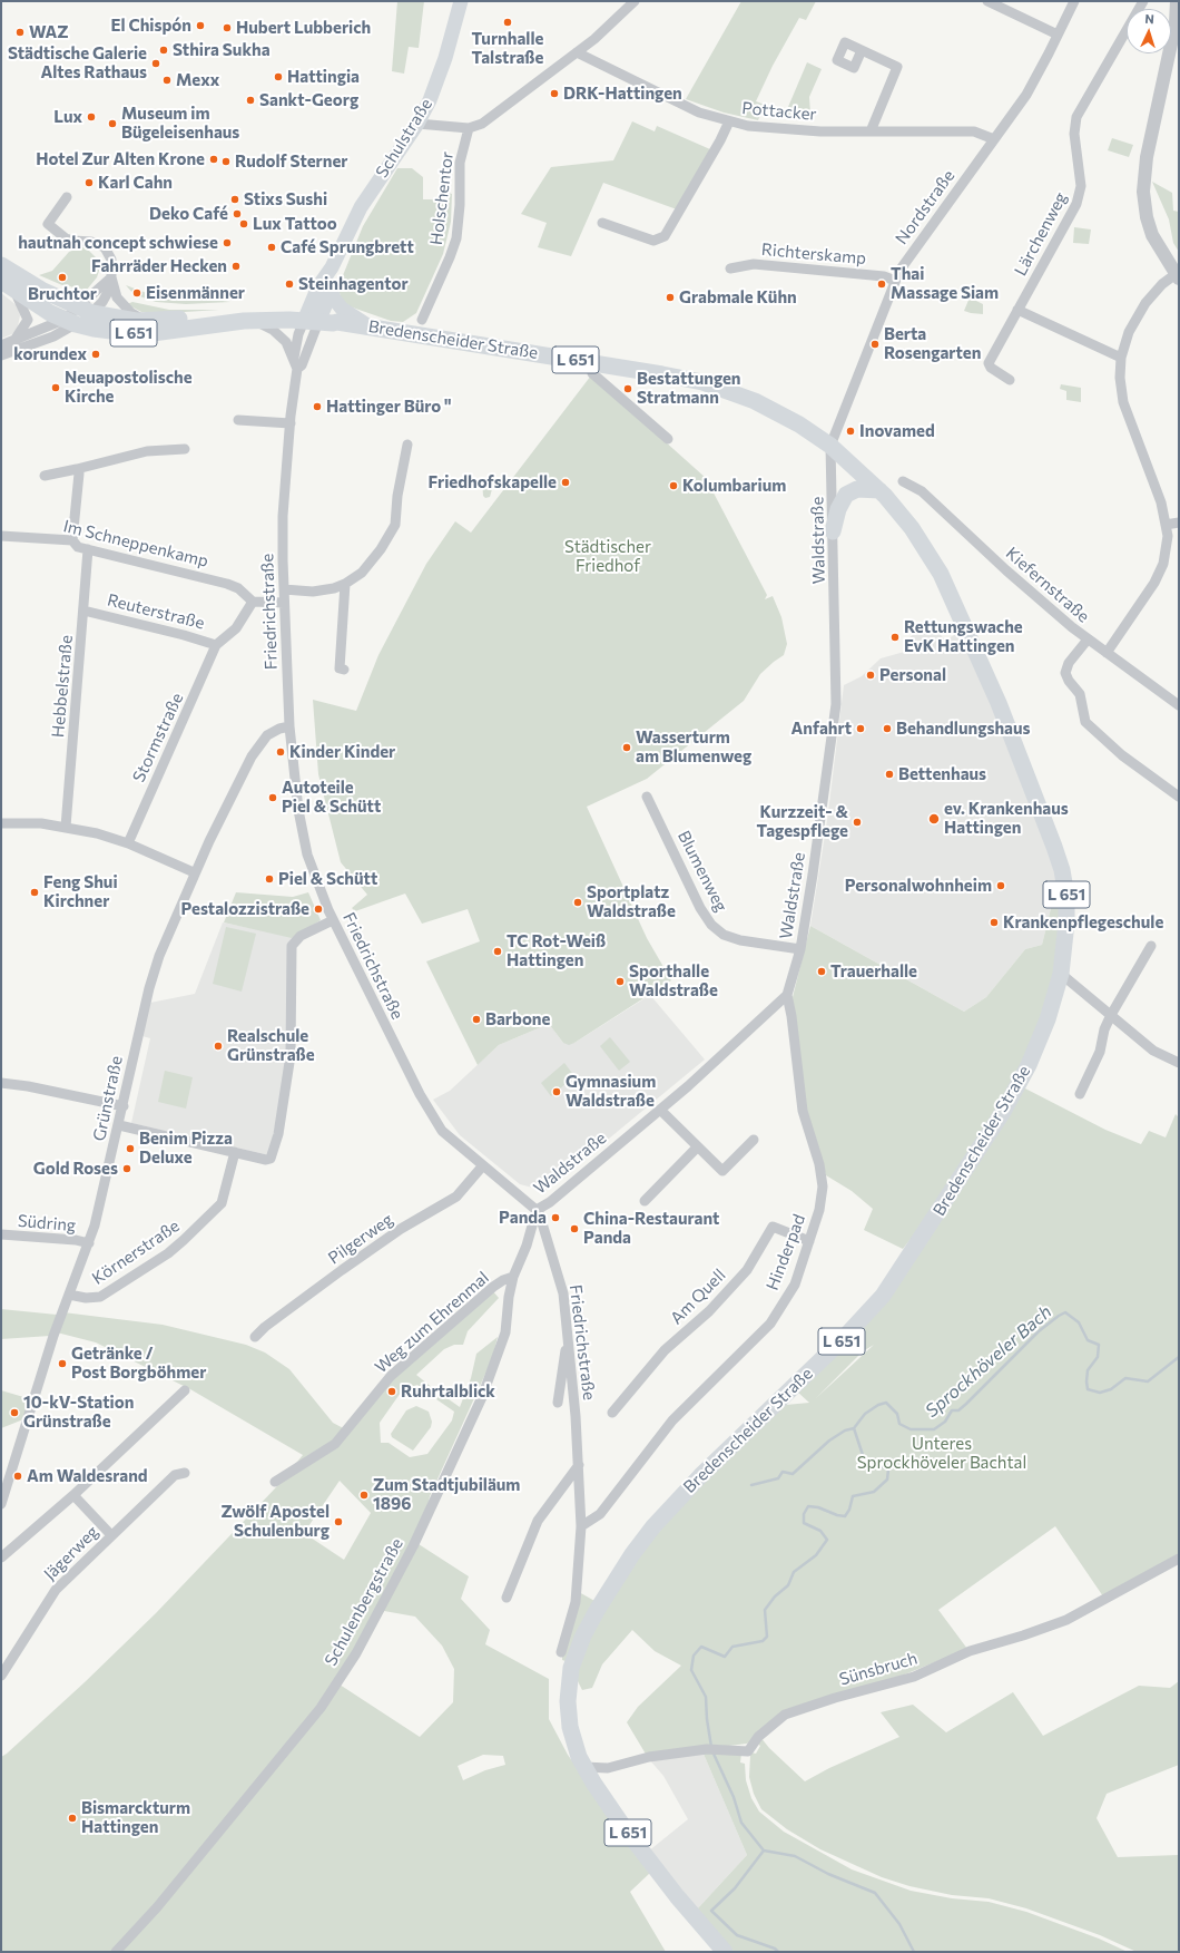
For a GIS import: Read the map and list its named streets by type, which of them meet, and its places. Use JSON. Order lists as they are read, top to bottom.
{
  "streets": {
    "main road": ["Schulstraße", "L 651", "Bredenscheider Straße"],
    "street": [
      "Pottacker",
      "Holschentor",
      "Nordstraße",
      "Lärchenweg",
      "Richterskamp",
      "Waldstraße",
      "Im Schneppenkamp",
      "Kiefernstraße",
      "Reuterstraße",
      "Friedrichstraße",
      "Hebbelstraße",
      "Stormstraße",
      "Blumenweg",
      "Grünstraße",
      "Südring",
      "Pilgerweg",
      "Körnerstraße",
      "Hinderpad",
      "Am Quell",
      "Weg zum Ehrenmal",
      "Jägerweg",
      "Schulenbergstraße",
      "Sünsbruch"
    ]
  },
  "crossings": [
    ["Pottacker", "Nordstraße"],
    ["Schulstraße", "L 651"],
    ["Schulstraße", "Bredenscheider Straße"],
    ["Schulstraße", "Friedrichstraße"],
    ["Nordstraße", "Richterskamp"],
    ["Nordstraße", "Bredenscheider Straße"],
    ["Nordstraße", "Waldstraße"],
    ["L 651", "Bredenscheider Straße"],
    ["L 651", "Friedrichstraße"],
    ["Bredenscheider Straße", "Waldstraße"],
    ["Bredenscheider Straße", "Friedrichstraße"],
    ["Bredenscheider Straße", "Sünsbruch"],
    ["Waldstraße", "Friedrichstraße"],
    ["Waldstraße", "Blumenweg"],
    ["Waldstraße", "Hinderpad"],
    ["Waldstraße", "Schulenbergstraße"],
    ["Im Schneppenkamp", "Reuterstraße"],
    ["Im Schneppenkamp", "Hebbelstraße"],
    ["Reuterstraße", "Hebbelstraße"],
    ["Reuterstraße", "Stormstraße"],
    ["Friedrichstraße", "Grünstraße"],
    ["Friedrichstraße", "Pilgerweg"],
    ["Friedrichstraße", "Hinderpad"],
    ["Friedrichstraße", "Schulenbergstraße"],
    ["Grünstraße", "Südring"],
    ["Grünstraße", "Körnerstraße"],
    ["Hinderpad", "Am Quell"],
    ["Weg zum Ehrenmal", "Schulenbergstraße"]
  ],
  "water": ["Sprockhöveler Bach"],
  "parks": ["Städtischer Friedhof", "Unteres Sprockhöveler Bachtal"],
  "places": [
    "Turnhalle Talstraße",
    "El Chispón",
    "Hubert Lubberich",
    "WAZ",
    "Sthira Sukha",
    "Städtische Galerie Altes Rathaus",
    "Hattingia",
    "Mexx",
    "DRK-Hattingen",
    "Sankt-Georg",
    "Lux",
    "Museum im Bügeleisenhaus",
    "Hotel Zur Alten Krone",
    "Rudolf Sterner",
    "Karl Cahn",
    "Stixs Sushi",
    "Deko Café",
    "Lux Tattoo",
    "hautnah concept schwiese",
    "Café Sprungbrett",
    "Fahrräder Hecken",
    "Bruchtor",
    "Steinhagentor",
    "Thai Massage Siam",
    "Eisenmänner",
    "Grabmale Kühn",
    "Berta Rosengarten",
    "korundex",
    "Neuapostolische Kirche",
    "Bestattungen Stratmann",
    "Hattinger Büro \"",
    "Inovamed",
    "Friedhofskapelle",
    "Kolumbarium",
    "Rettungswache EvK Hattingen",
    "Personal",
    "Anfahrt",
    "Behandlungshaus",
    "Wasserturm am Blumenweg",
    "Kinder Kinder",
    "Bettenhaus",
    "Autoteile Piel & Schütt",
    "ev. Krankenhaus Hattingen",
    "Kurzzeit- & Tagespflege",
    "Piel & Schütt",
    "Personalwohnheim",
    "Feng Shui Kirchner",
    "Sportplatz Waldstraße",
    "Pestalozzistraße",
    "Krankenpflegeschule",
    "TC Rot-Weiß Hattingen",
    "Trauerhalle",
    "Sporthalle Waldstraße",
    "Barbone",
    "Realschule Grünstraße",
    "Gymnasium Waldstraße",
    "Benim Pizza Deluxe",
    "Gold Roses",
    "Panda",
    "China-Restaurant Panda",
    "Getränke / Post Borgböhmer",
    "Ruhrtalblick",
    "10-kV-Station Grünstraße",
    "Am Waldesrand",
    "Zum Stadtjubiläum 1896",
    "Zwölf Apostel Schulenburg",
    "Bismarckturm Hattingen"
  ],
  "north": "top"
}
